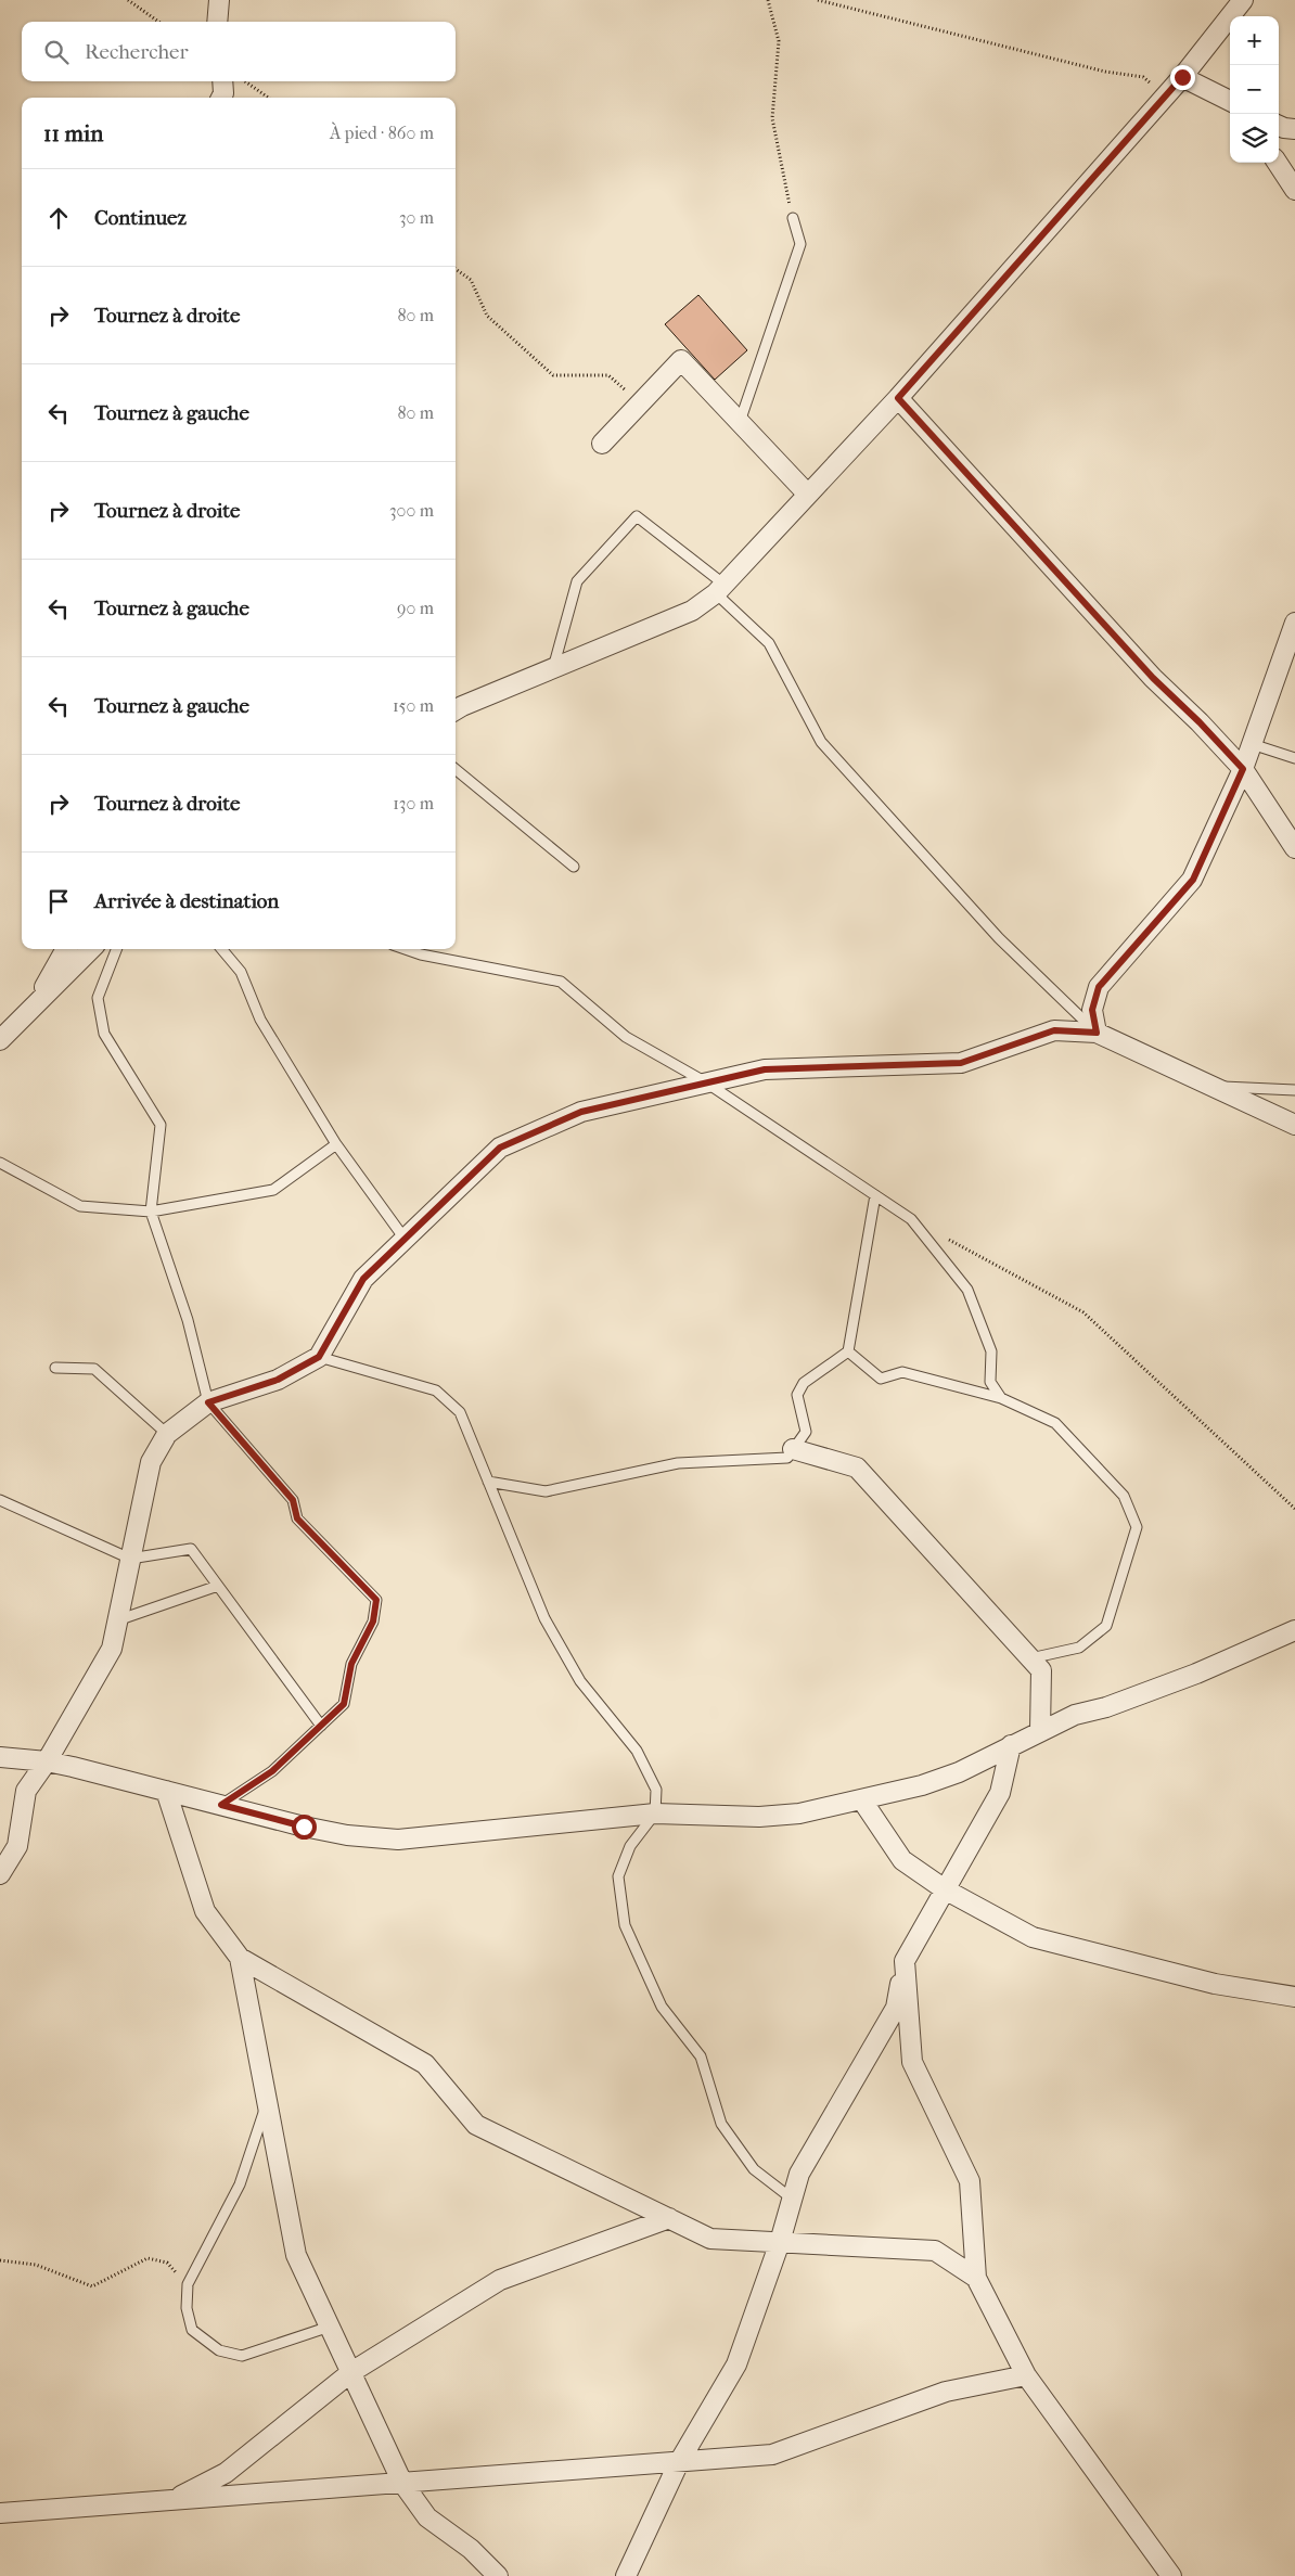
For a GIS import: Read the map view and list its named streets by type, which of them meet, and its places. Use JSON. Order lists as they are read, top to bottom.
{
  "page": {
    "map_buttons": ["+", "−"],
    "search": "Rechercher",
    "heading": ["11 min", "À pied · 860 m"],
    "list": [
      ["Continuez", "30 m"],
      ["Tournez à droite", "80 m"],
      ["Tournez à gauche", "80 m"],
      ["Tournez à droite", "300 m"],
      ["Tournez à gauche", "90 m"],
      ["Tournez à gauche", "150 m"],
      ["Tournez à droite", "130 m"],
      "Arrivée à destination"
    ]
  }
}
